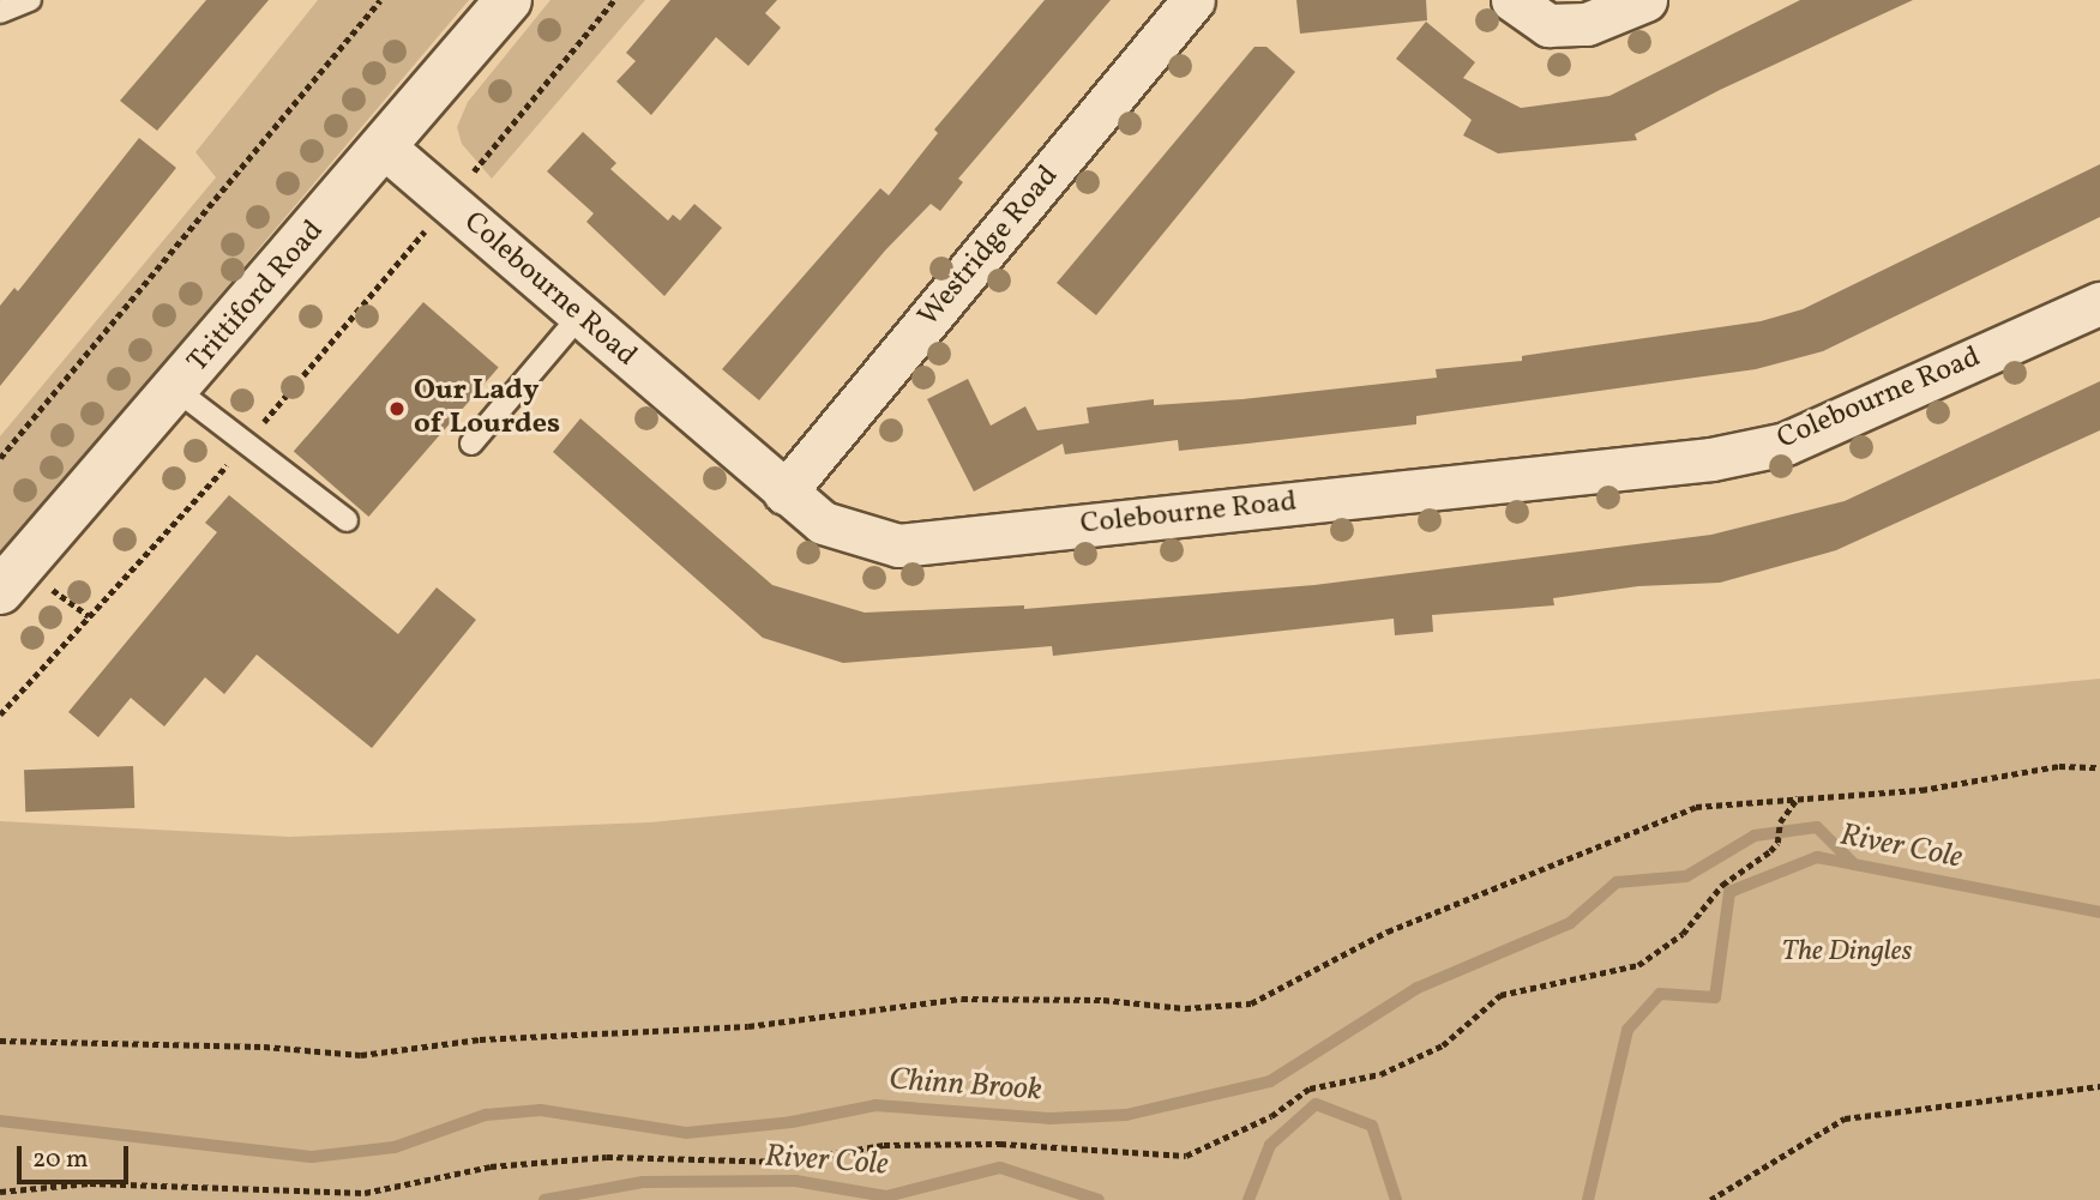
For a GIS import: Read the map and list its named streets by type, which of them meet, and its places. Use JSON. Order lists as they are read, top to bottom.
{
  "streets": {
    "street": ["Westridge Road", "Colebourne Road", "Trittiford Road"]
  },
  "crossings": [
    ["Westridge Road", "Colebourne Road"],
    ["Colebourne Road", "Trittiford Road"]
  ],
  "water": ["River Cole", "Chinn Brook"],
  "parks": ["The Dingles"],
  "places": ["Our Lady of Lourdes"],
  "scale_bar": "20 m"
}
